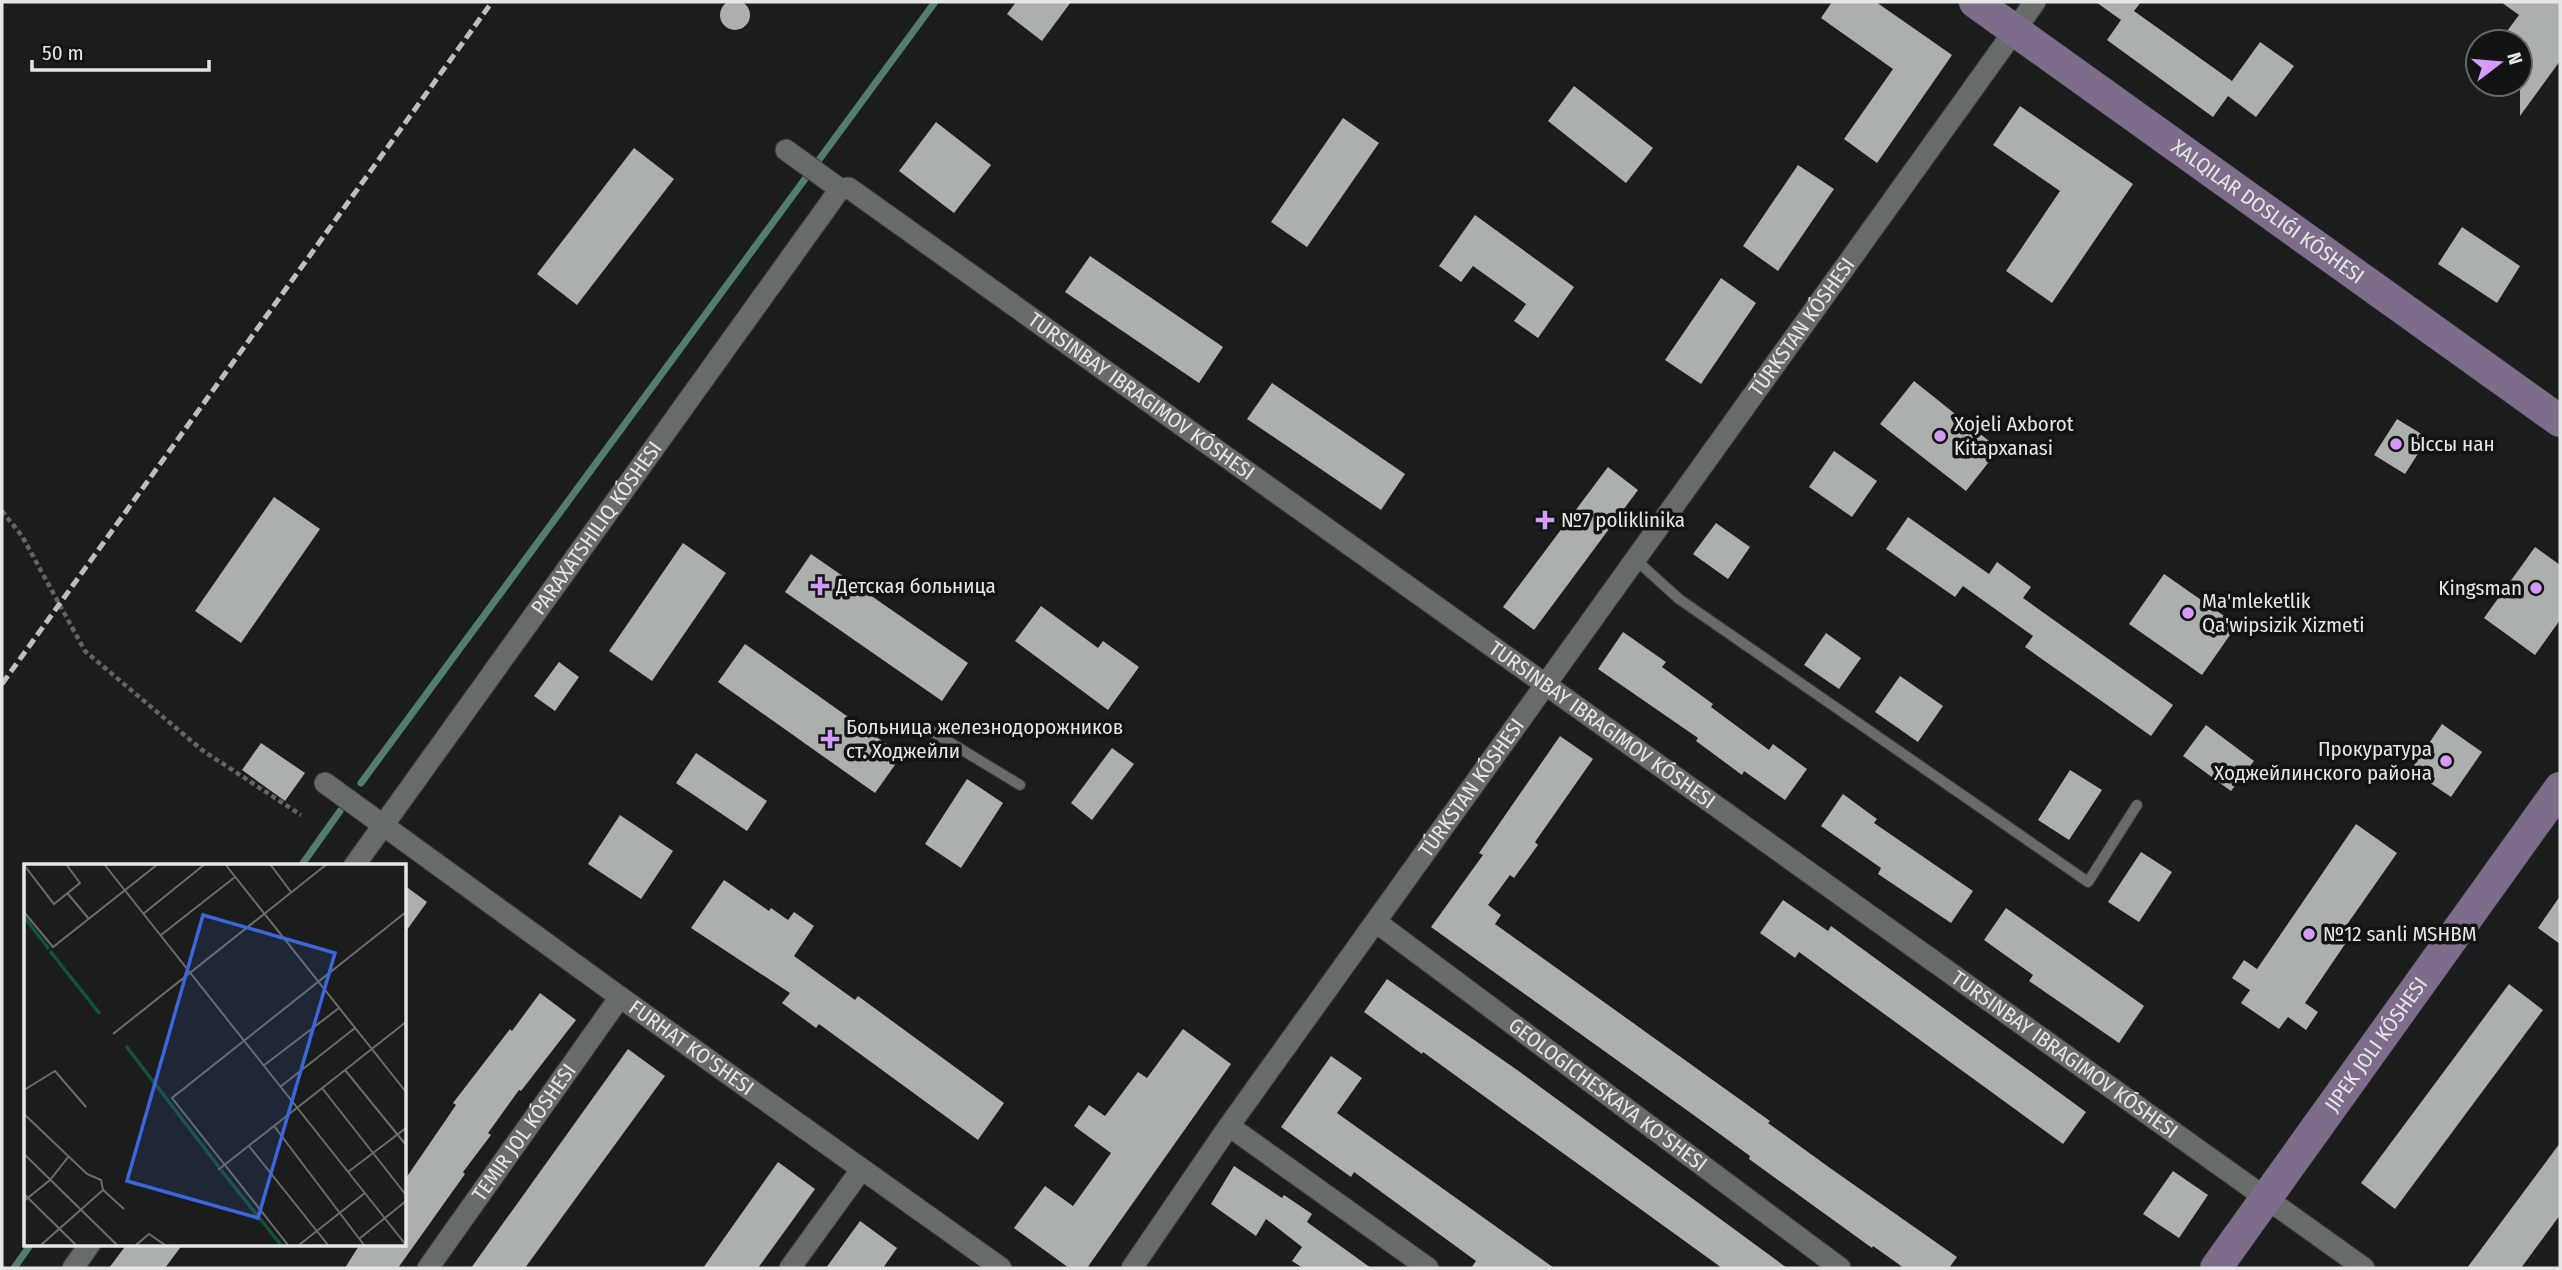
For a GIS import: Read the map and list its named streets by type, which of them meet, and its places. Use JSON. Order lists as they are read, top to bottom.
{
  "streets": {
    "street": [
      "TÚRKSTAN KÓSHESI",
      "TURSINBAY IBRAGIMOV KÓSHESI",
      "FURHAT KO'SHESI",
      "GEOLOGICHESKAYA KO'SHESI",
      "TEMIR JOL KÓSHESI"
    ]
  },
  "crossings": [
    ["TÚRKSTAN KÓSHESI", "TURSINBAY IBRAGIMOV KÓSHESI"],
    ["TÚRKSTAN KÓSHESI", "GEOLOGICHESKAYA KO'SHESI"],
    ["FURHAT KO'SHESI", "TEMIR JOL KÓSHESI"]
  ],
  "places": {
    "other": [
      "Xojeli Axborot Kitapxanasi",
      "Ыссы нан",
      "Kingsman",
      "Ma'mleketlik Qa'wipsizik Xizmeti",
      "Прокуратура Ходжейлинского района",
      "№12 sanli MSHBM"
    ],
    "health": ["№7 poliklinika", "Детская больница", "Больница железнодорожников ст. Ходжейли"]
  },
  "scale_bar": "50 m",
  "north": "right"
}
